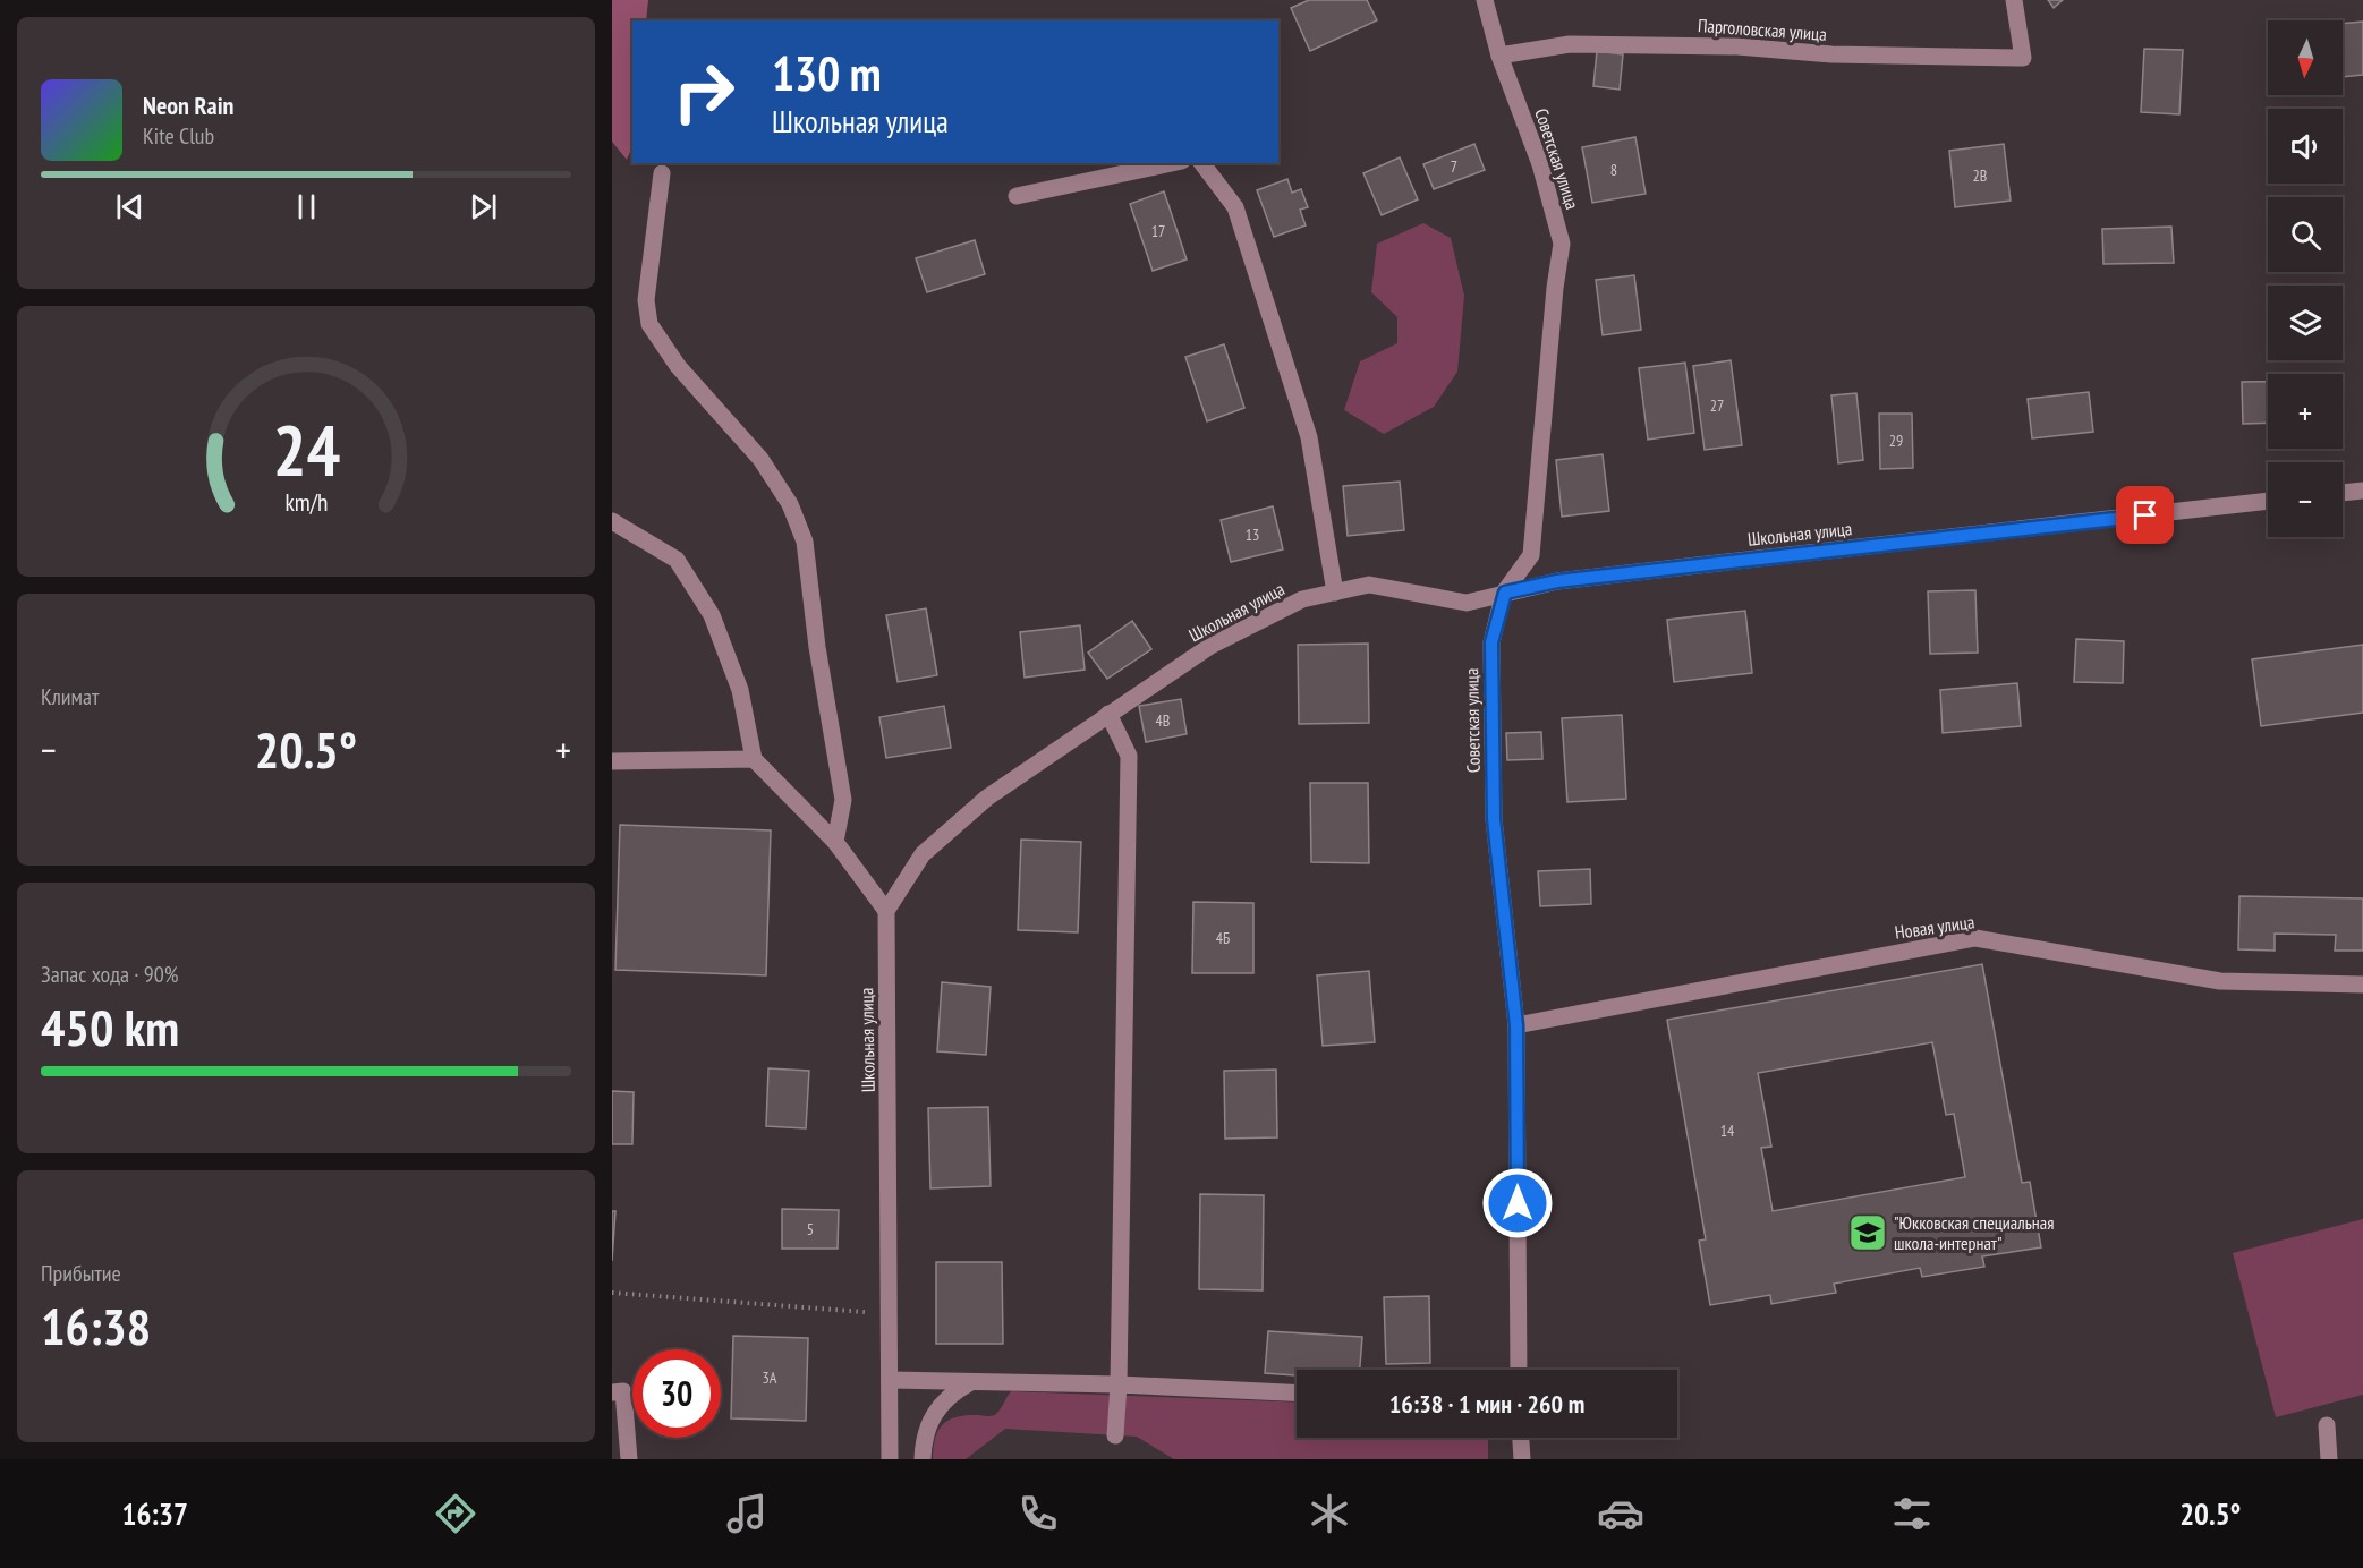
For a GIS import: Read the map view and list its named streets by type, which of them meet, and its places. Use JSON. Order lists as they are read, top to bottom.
{
  "streets": {
    "street": [
      "Парголовская улица",
      "Советская улица",
      "Школьная улица",
      "Новая улица"
    ]
  },
  "crossings": [
    ["Парголовская улица", "Советская улица"],
    ["Советская улица", "Школьная улица"],
    ["Советская улица", "Новая улица"]
  ],
  "places": {
    "school or university": ["\"Юкковская специальная школа-интернат\""]
  },
  "house_numbers": [
    "7",
    "8",
    "2В",
    "17",
    "27",
    "29",
    "13",
    "4В",
    "4Б",
    "14",
    "5",
    "3А"
  ],
  "north": "bottom",
  "page": {
    "map_buttons": ["+", "−"],
    "turn": ["130 m", "Школьная улица"],
    "song": ["Neon Rain", "Kite Club"],
    "tile": [
      "Климат",
      ["Запас хода · 90%", "450 km"],
      ["Прибытие", "16:38"]
    ],
    "heat": ["−", "20.5°", "+"],
    "limit": "30",
    "trip": "16:38 · 1 мин · 260 m",
    "tabs": ["16:37", "20.5°"],
    "gauge": ["24", "km/h"]
  }
}
